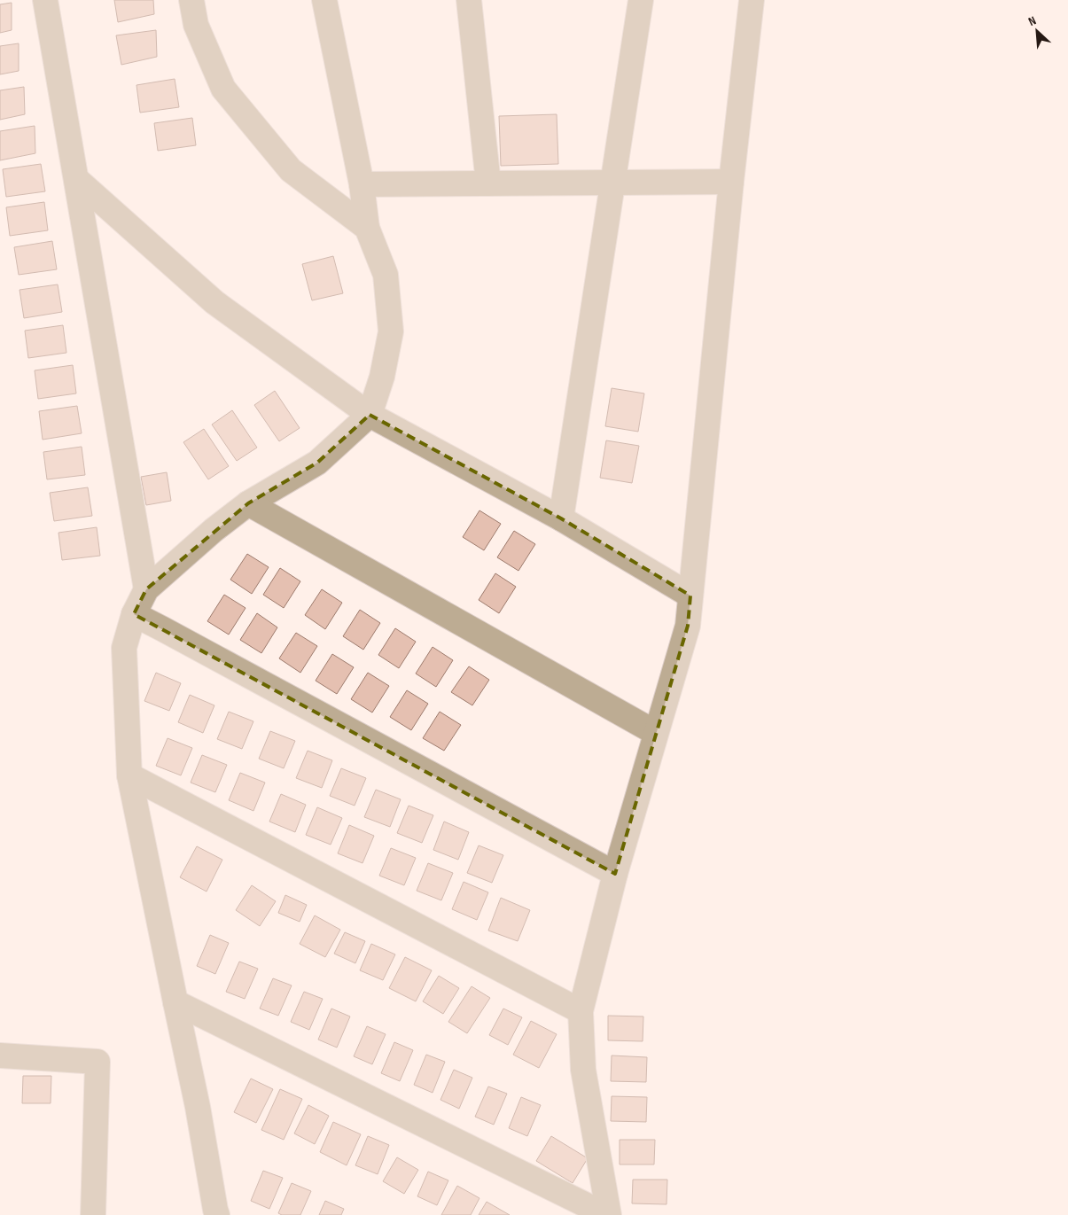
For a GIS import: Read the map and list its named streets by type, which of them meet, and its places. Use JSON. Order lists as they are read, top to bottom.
{
  "north": "top left"
}
